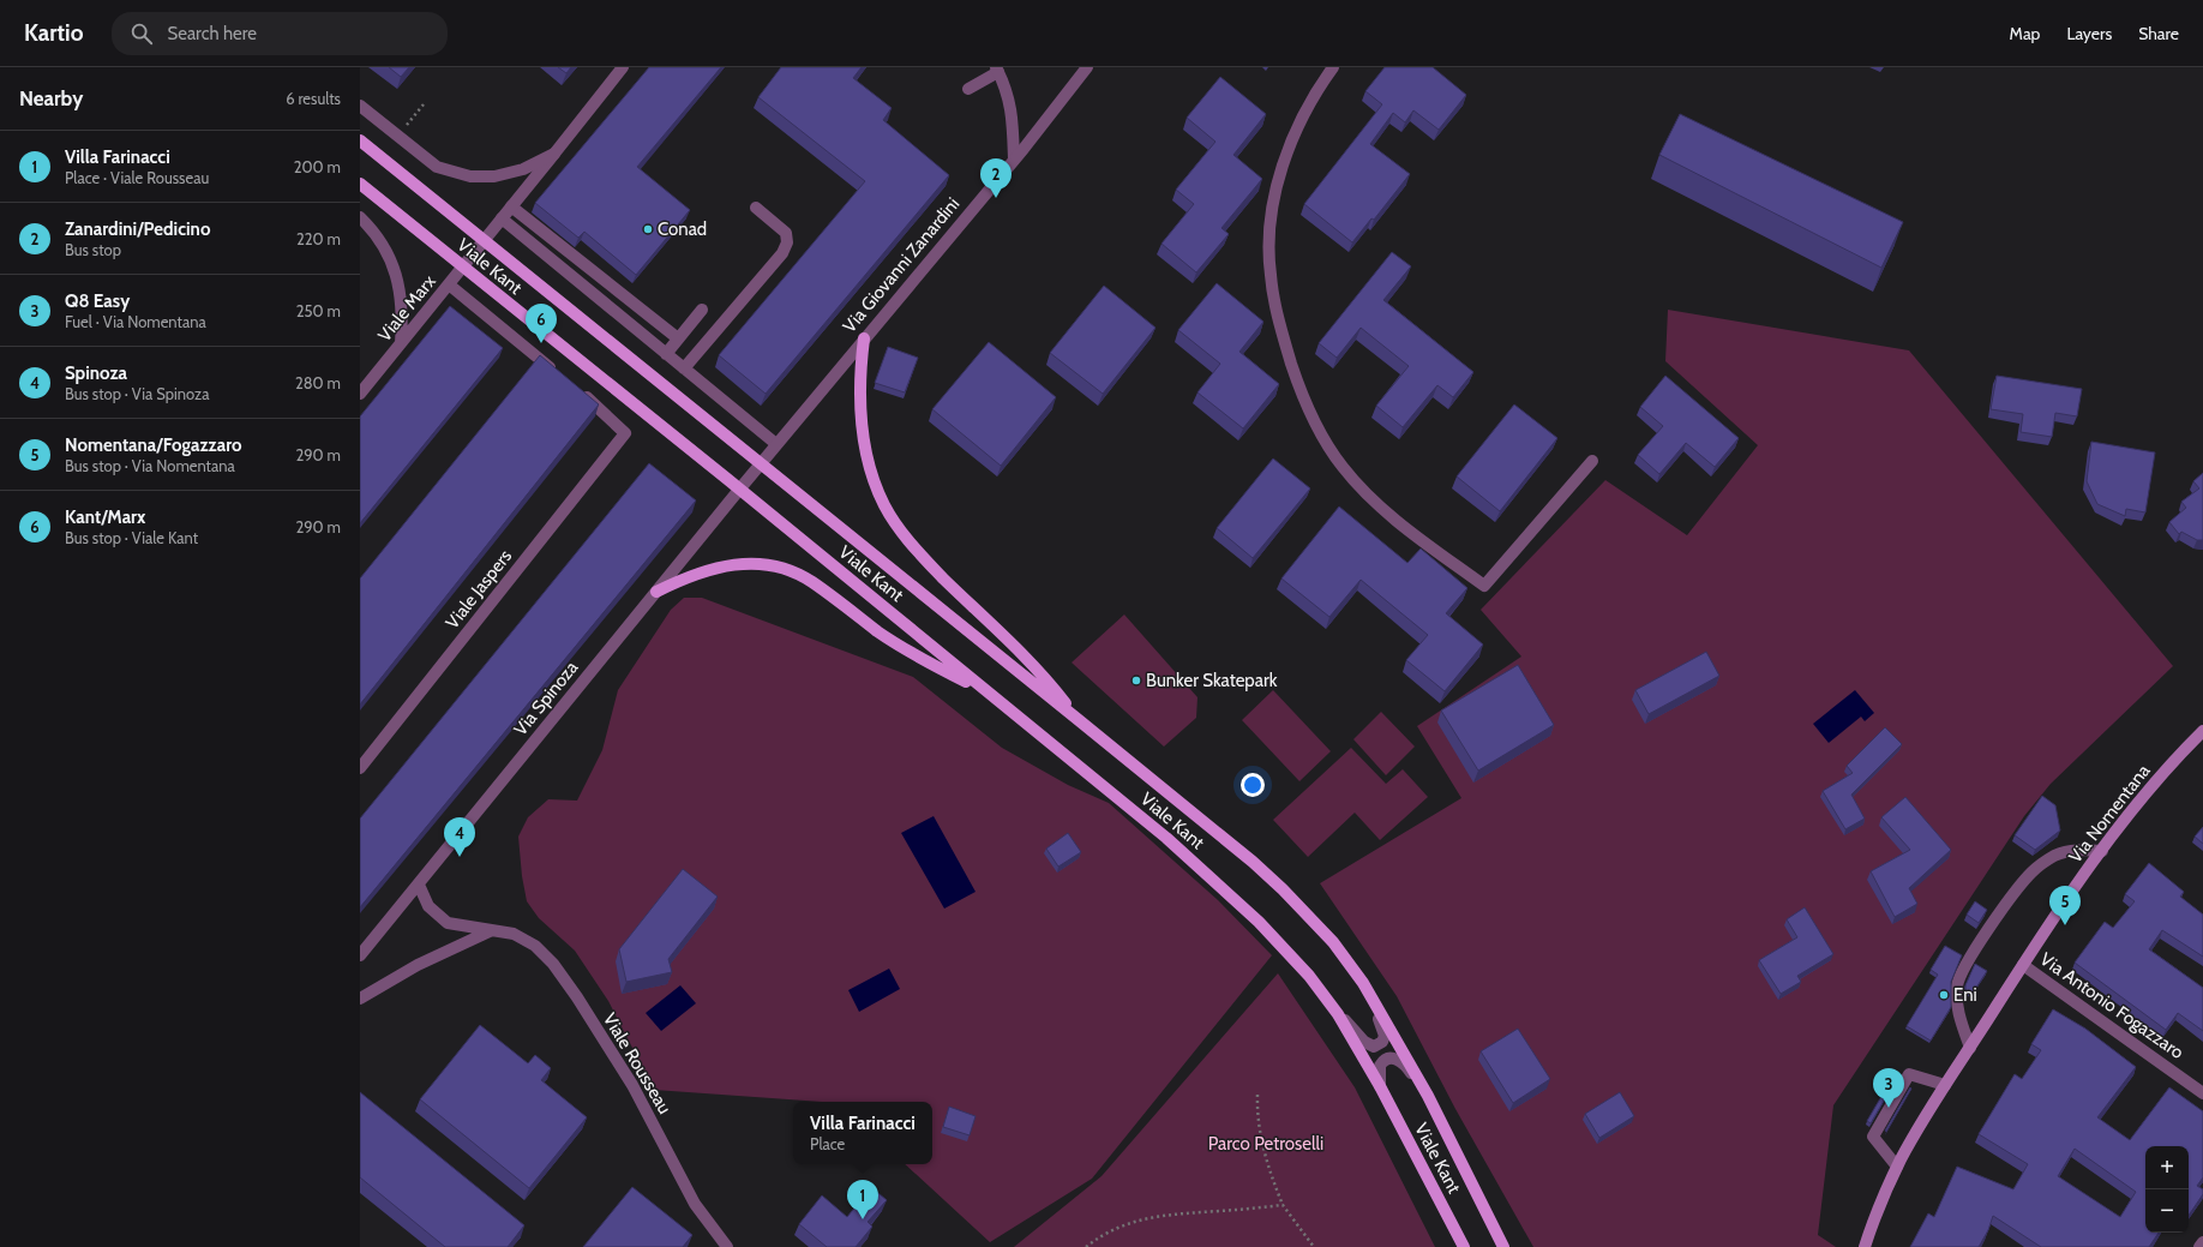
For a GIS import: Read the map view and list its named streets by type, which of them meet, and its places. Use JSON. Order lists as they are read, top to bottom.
{
  "streets": {
    "main road": ["Viale Kant", "Via Nomentana"],
    "street": [
      "Via Giovanni Zanardini",
      "Viale Marx",
      "Viale Jaspers",
      "Via Spinoza",
      "Via Antonio Fogazzaro",
      "Viale Rousseau"
    ]
  },
  "crossings": [
    ["Via Giovanni Zanardini", "Viale Kant"],
    ["Via Giovanni Zanardini", "Via Spinoza"],
    ["Viale Kant", "Viale Marx"],
    ["Viale Kant", "Via Spinoza"],
    ["Via Spinoza", "Viale Rousseau"],
    ["Via Nomentana", "Via Antonio Fogazzaro"]
  ],
  "parks": ["Parco Petroselli"],
  "places": ["Conad", "Bunker Skatepark", "Eni"],
  "page": {
    "header": "Kartio",
    "search": "Search here",
    "nav": ["Map", "Layers", "Share"],
    "heading": ["Nearby", "6 results"],
    "list": [
      {
        "mark": "1",
        "name": "Villa Farinacci",
        "note": "Place · Viale Rousseau",
        "value": "200 m"
      },
      {
        "mark": "2",
        "name": "Zanardini/Pedicino",
        "note": "Bus stop",
        "value": "220 m"
      },
      {
        "mark": "3",
        "name": "Q8 Easy",
        "note": "Fuel · Via Nomentana",
        "value": "250 m"
      },
      {
        "mark": "4",
        "name": "Spinoza",
        "note": "Bus stop · Via Spinoza",
        "value": "280 m"
      },
      {
        "mark": "5",
        "name": "Nomentana/Fogazzaro",
        "note": "Bus stop · Via Nomentana",
        "value": "290 m"
      },
      {
        "mark": "6",
        "name": "Kant/Marx",
        "note": "Bus stop · Viale Kant",
        "value": "290 m"
      }
    ],
    "pins": [
      "2",
      "6",
      "4",
      "5",
      "3",
      "1"
    ],
    "popup": ["Villa Farinacci", "Place"],
    "map_buttons": ["+", "−"]
  }
}
